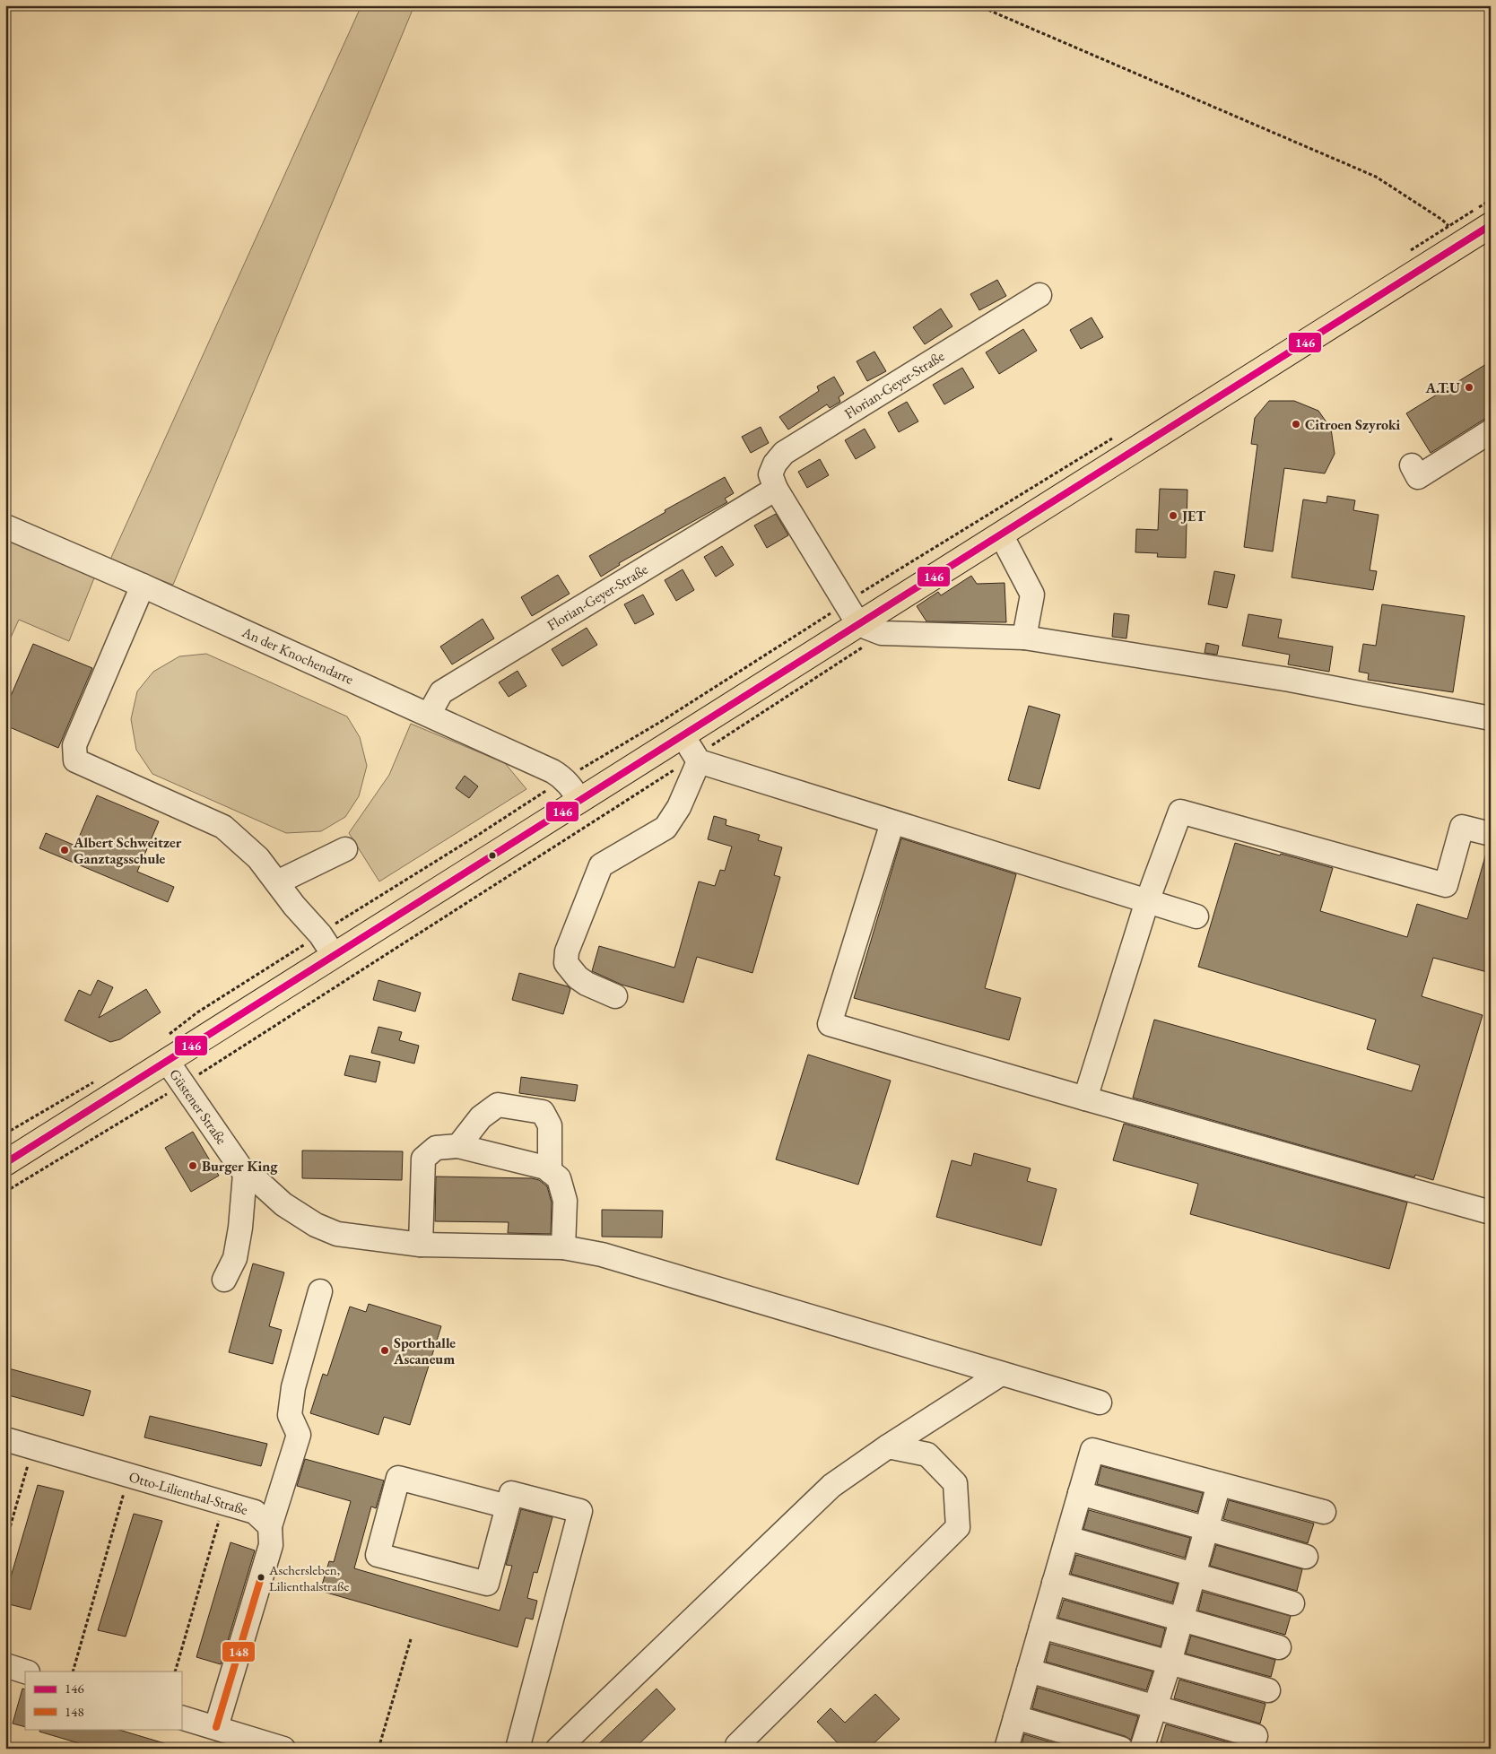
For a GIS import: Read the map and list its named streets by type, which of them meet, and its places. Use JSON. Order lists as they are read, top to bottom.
{
  "streets": {
    "main road": ["Güstener Straße"],
    "street": ["Florian-Geyer-Straße", "An der Knochendarre", "Otto-Lilienthal-Straße"]
  },
  "crossings": [
    ["Florian-Geyer-Straße", "An der Knochendarre"],
    ["Florian-Geyer-Straße", "Güstener Straße"],
    ["An der Knochendarre", "Güstener Straße"]
  ],
  "places": [
    "A.T.U",
    "Citroen Szyroki",
    "JET",
    "Albert Schweitzer Ganztagsschule",
    "Burger King",
    "Sporthalle Ascaneum",
    "Aschersleben, Lilienthalstraße"
  ],
  "lines": ["transit line 146", "transit line 148"],
  "legend": ["146", "148"]
}
